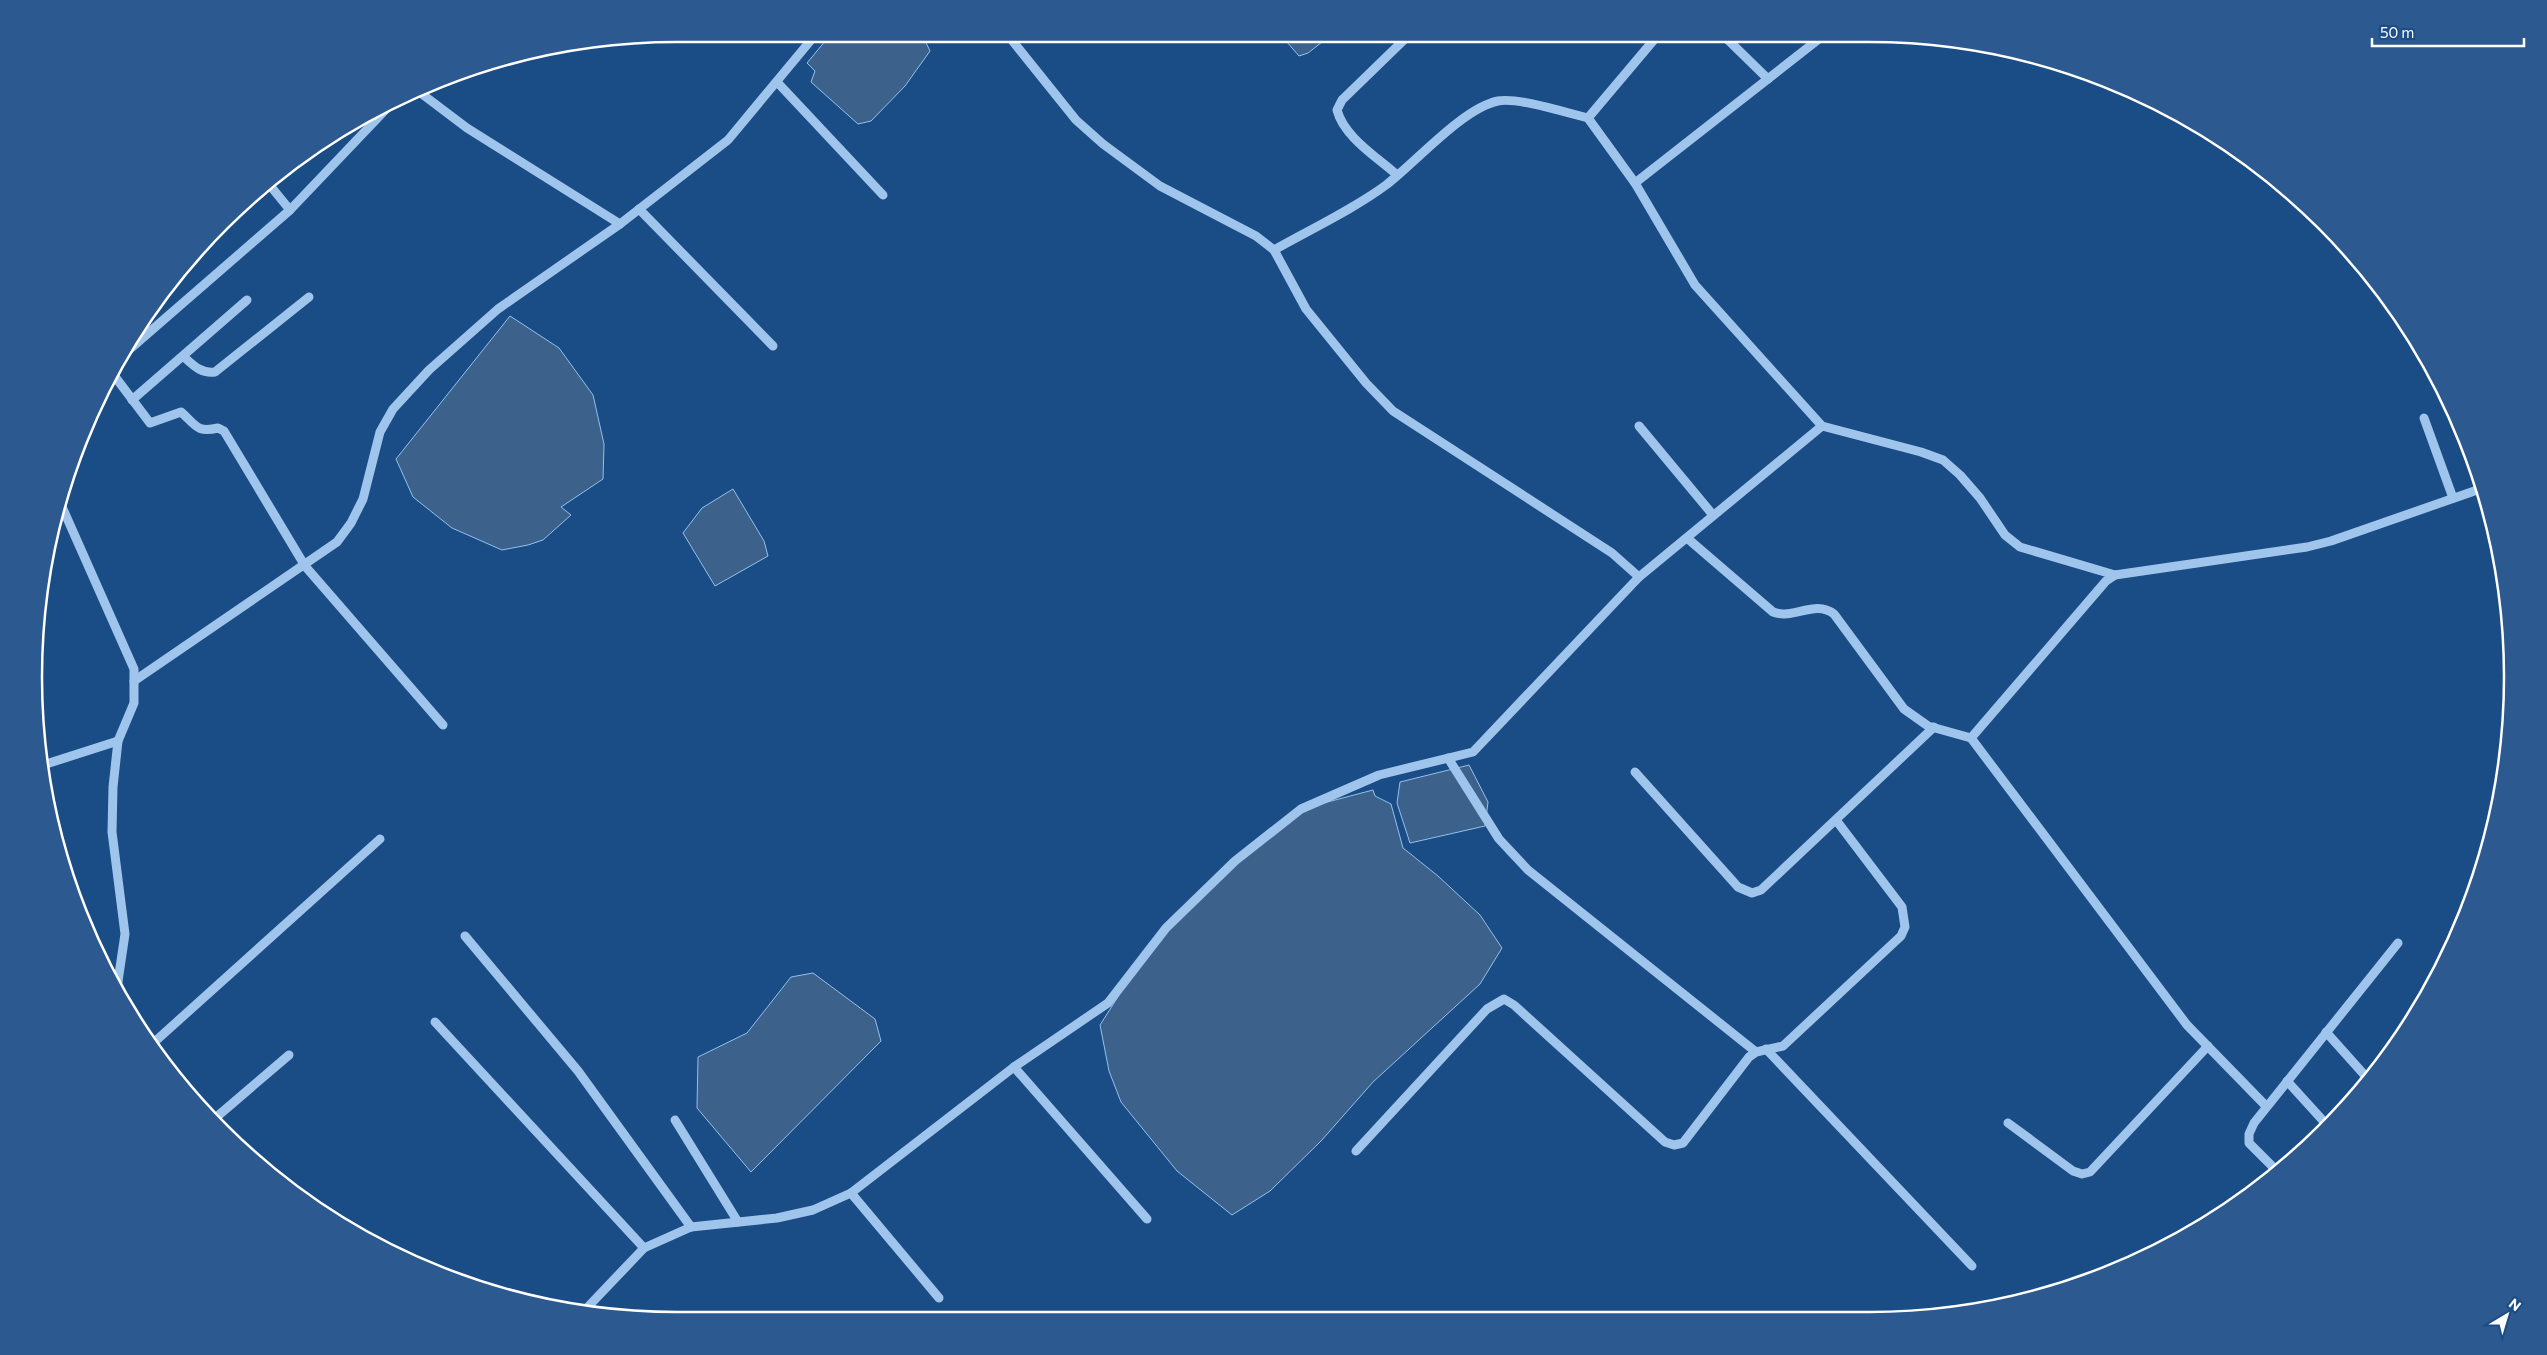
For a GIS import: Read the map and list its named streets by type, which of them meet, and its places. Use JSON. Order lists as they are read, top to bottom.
{
  "scale_bar": "50 m",
  "north": "top right"
}
